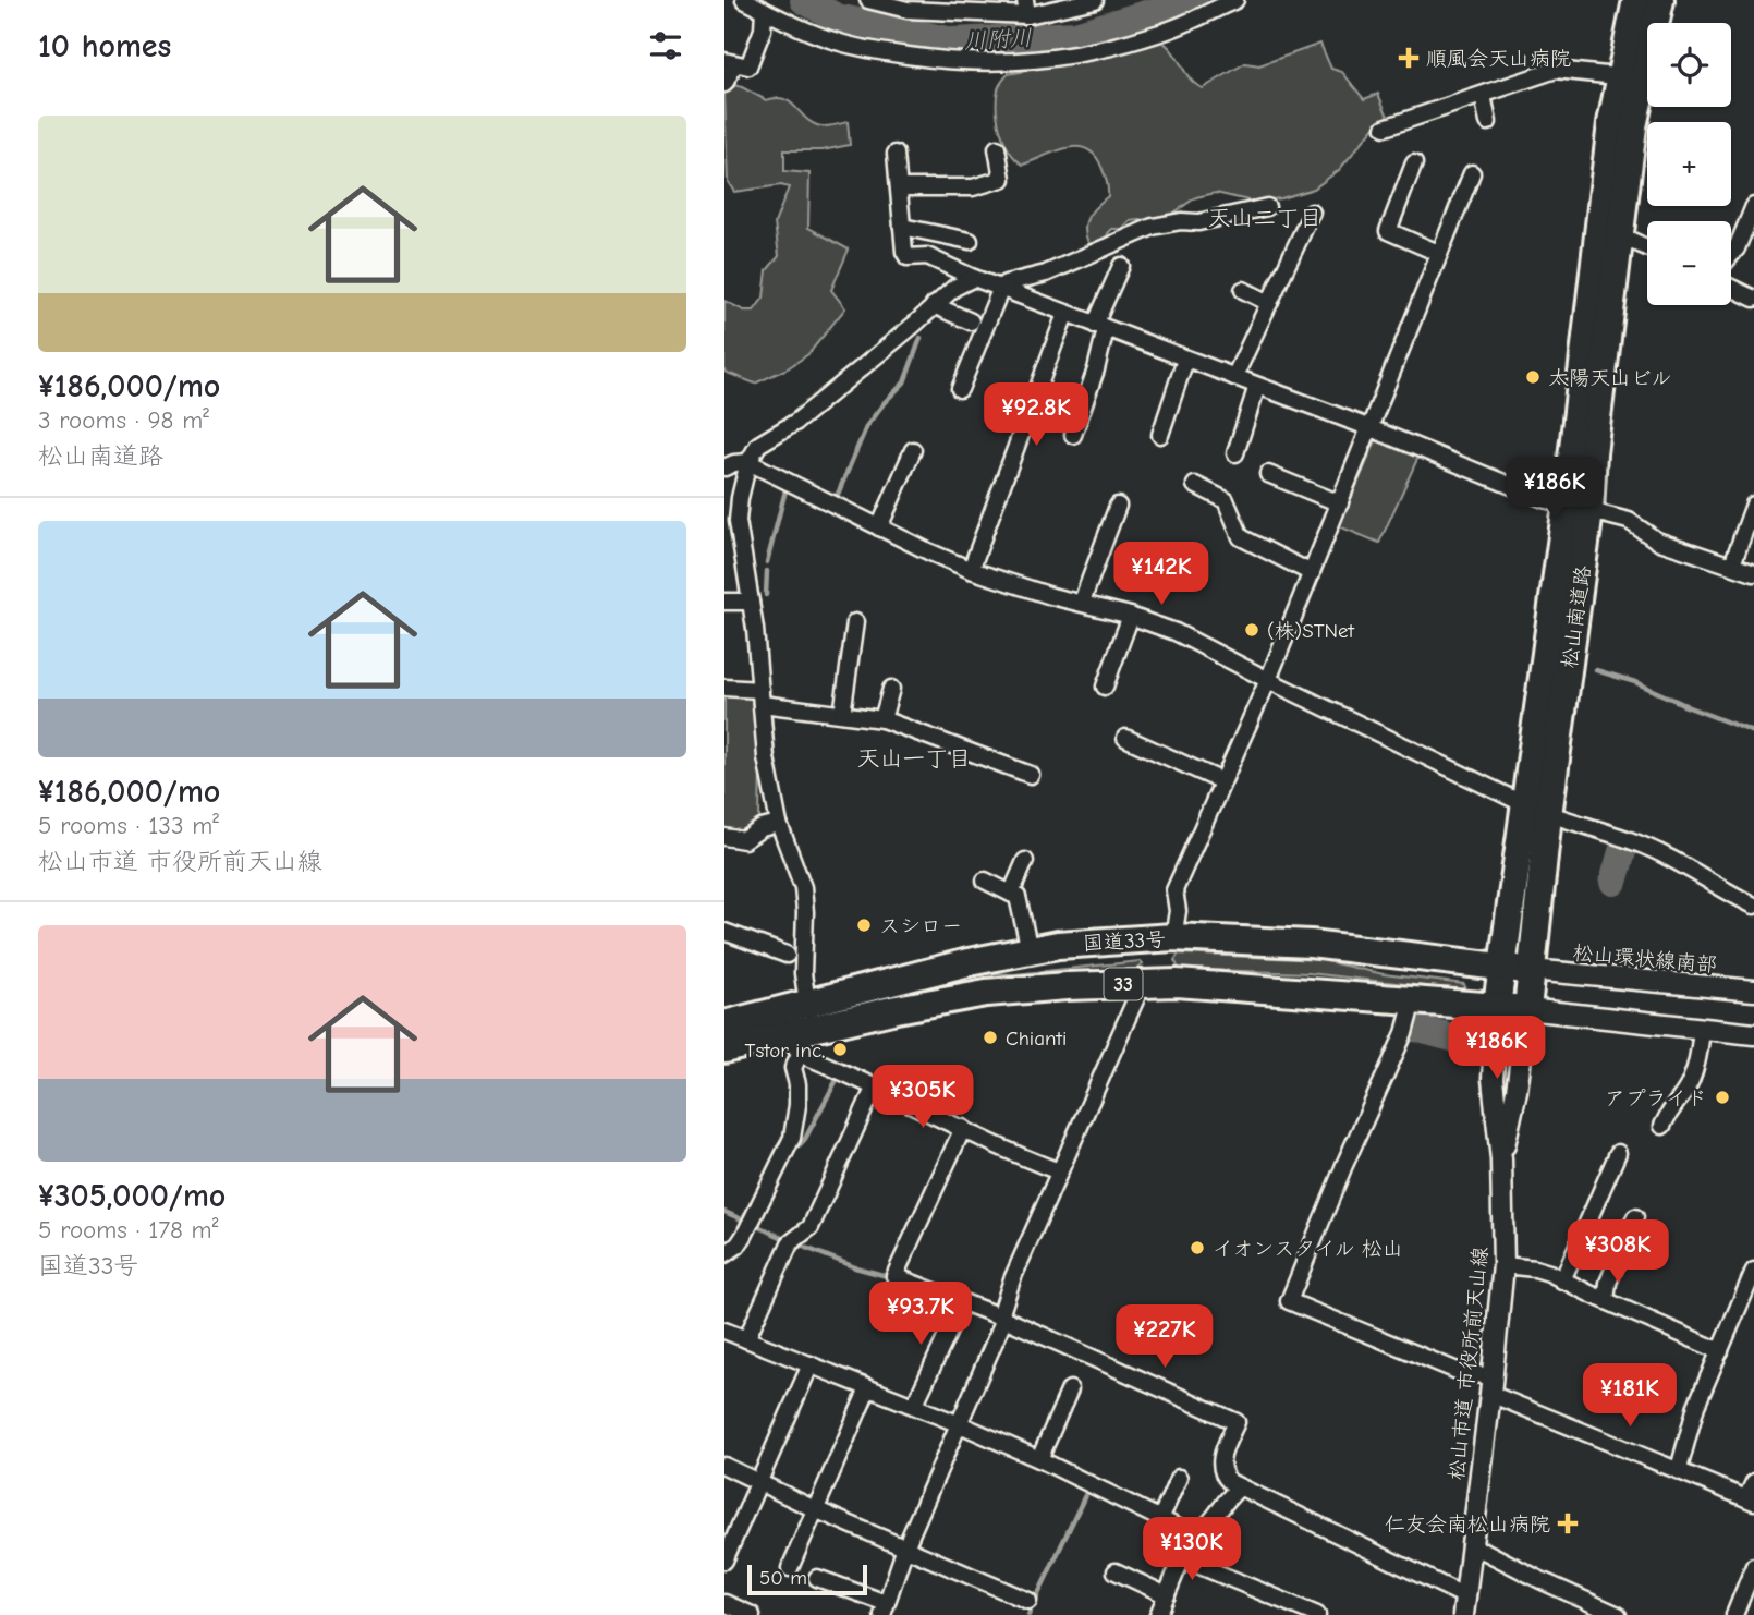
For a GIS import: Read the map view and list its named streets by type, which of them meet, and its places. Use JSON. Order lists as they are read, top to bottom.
{
  "streets": {
    "highway": ["松山南道路", "国道33号", "33"],
    "street": ["松山環状線南部", "松山市道 市役所前天山線"]
  },
  "crossings": [
    ["松山南道路", "国道33号"],
    ["松山南道路", "松山環状線南部"],
    ["松山南道路", "松山市道 市役所前天山線"],
    ["国道33号", "松山環状線南部"],
    ["国道33号", "松山市道 市役所前天山線"]
  ],
  "districts": ["天山二丁目", "天山一丁目"],
  "water": ["川附川"],
  "places": {
    "health": ["順風会天山病院", "仁友会南松山病院"],
    "other": [
      "太陽天山ビル",
      "(株)STNet",
      "スシロー",
      "Chianti",
      "Tstor inc.",
      "アプライド",
      "イオンスタイル 松山"
    ]
  },
  "scale_bar": "50 m",
  "page": {
    "heading": "10 homes",
    "map_buttons": ["+", "−"],
    "list": [
      {
        "name": "¥186,000/mo",
        "note": "3 rooms · 98 m² · 松山南道路"
      },
      {
        "name": "¥186,000/mo",
        "note": "5 rooms · 133 m² · 松山市道 市役所前天山線"
      },
      {
        "name": "¥305,000/mo",
        "note": "5 rooms · 178 m² · 国道33号"
      }
    ],
    "price": [
      "¥92.8K",
      "¥186K",
      "¥142K",
      "¥186K",
      "¥305K",
      "¥308K",
      "¥93.7K",
      "¥227K",
      "¥181K",
      "¥130K"
    ],
    "scale": "50 m"
  }
}
